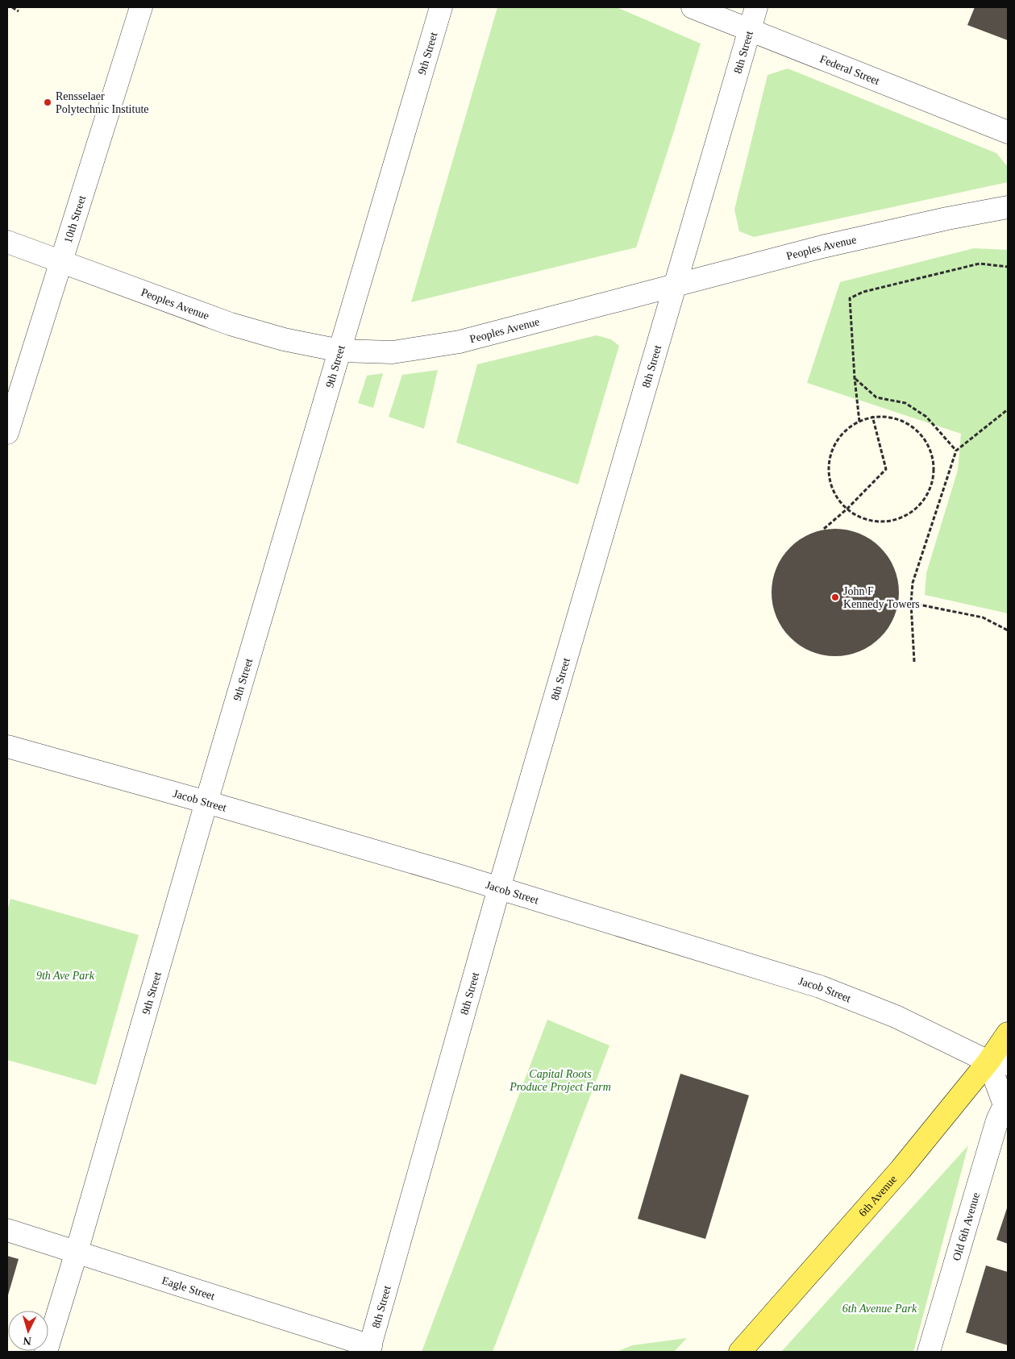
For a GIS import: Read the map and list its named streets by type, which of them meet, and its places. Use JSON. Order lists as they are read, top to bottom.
{
  "streets": {
    "main road": ["6th Avenue"],
    "street": [
      "8th Street",
      "9th Street",
      "Federal Street",
      "10th Street",
      "Peoples Avenue",
      "Jacob Street",
      "Old 6th Avenue",
      "Eagle Street"
    ]
  },
  "crossings": [
    ["8th Street", "Federal Street"],
    ["8th Street", "Peoples Avenue"],
    ["8th Street", "Jacob Street"],
    ["8th Street", "Eagle Street"],
    ["9th Street", "Peoples Avenue"],
    ["9th Street", "Jacob Street"],
    ["9th Street", "Eagle Street"],
    ["10th Street", "Peoples Avenue"],
    ["Jacob Street", "6th Avenue"]
  ],
  "parks": ["9th Ave Park", "Capital Roots Produce Project Farm", "6th Avenue Park"],
  "places": ["Rensselaer Polytechnic Institute", "John F Kennedy Towers"],
  "north": "bottom"
}
